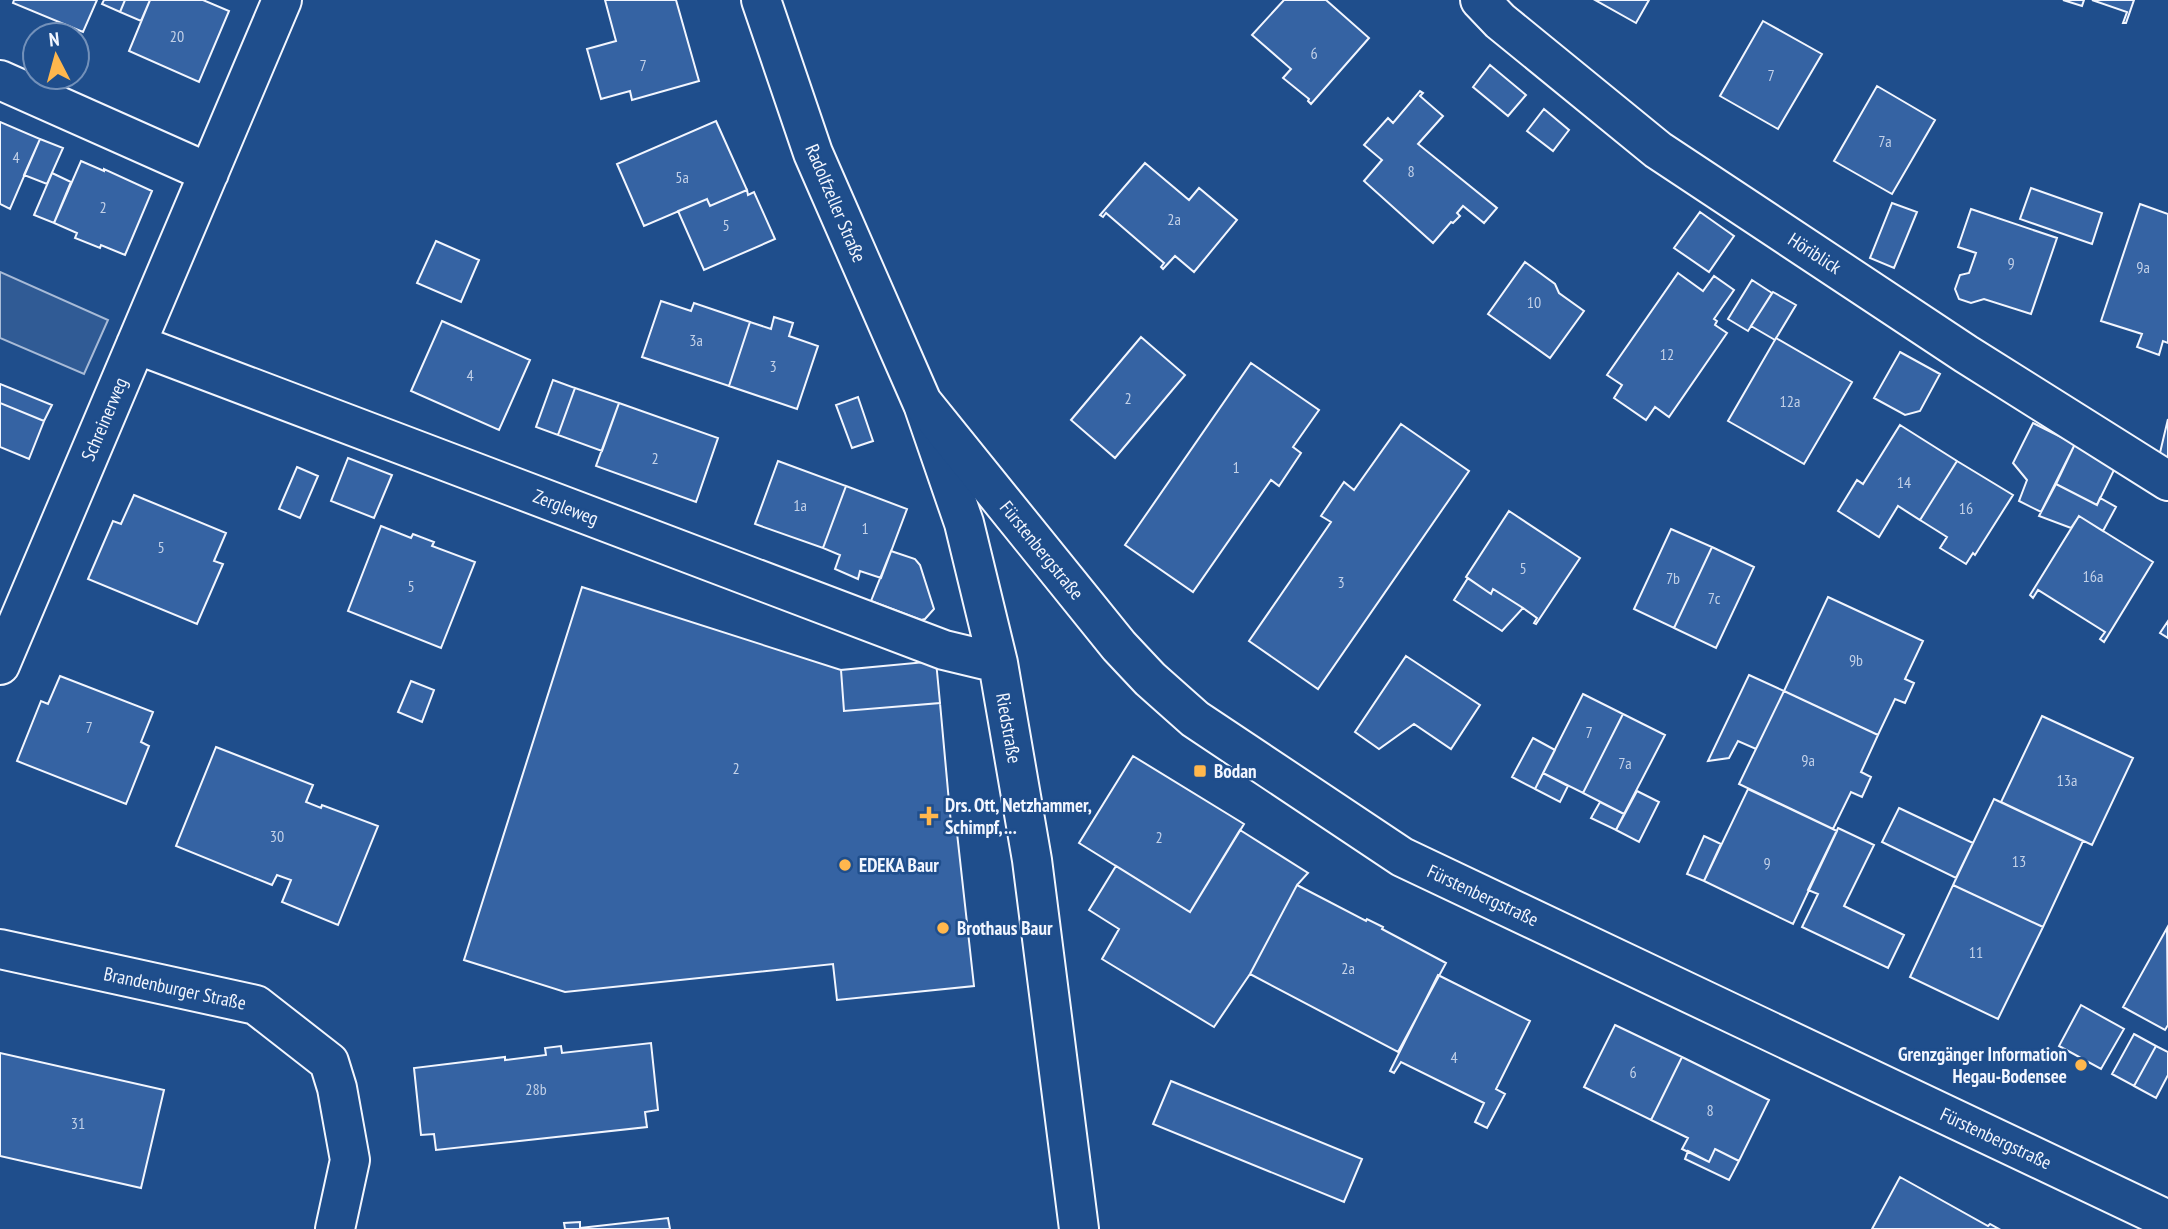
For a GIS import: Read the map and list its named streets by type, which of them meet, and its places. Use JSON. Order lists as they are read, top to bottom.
{
  "streets": {
    "street": [
      "Radolfzeller Straße",
      "Höriblick",
      "Schreinerweg",
      "Zergleweg",
      "Fürstenbergstraße",
      "Riedstraße",
      "Brandenburger Straße"
    ]
  },
  "crossings": [
    ["Radolfzeller Straße", "Fürstenbergstraße"],
    ["Radolfzeller Straße", "Riedstraße"],
    ["Schreinerweg", "Zergleweg"],
    ["Zergleweg", "Riedstraße"],
    ["Fürstenbergstraße", "Riedstraße"]
  ],
  "places": {
    "transit": ["Bodan"],
    "health": ["Drs. Ott, Netzhammer, Schimpf, ..."],
    "other": ["EDEKA Baur", "Brothaus Baur", "Grenzgänger Information Hegau-Bodensee"]
  },
  "house_numbers": [
    "20",
    "6",
    "7",
    "7",
    "7a",
    "4",
    "8",
    "5a",
    "2",
    "2a",
    "5",
    "9",
    "9a",
    "10",
    "3a",
    "12",
    "3",
    "4",
    "2",
    "12a",
    "2",
    "1",
    "14",
    "1a",
    "16",
    "1",
    "5",
    "5",
    "16a",
    "7b",
    "3",
    "5",
    "7c",
    "9b",
    "7",
    "7",
    "9a",
    "7a",
    "2",
    "13a",
    "30",
    "2",
    "13",
    "9",
    "11",
    "2a",
    "4",
    "6",
    "28b",
    "8",
    "31"
  ],
  "north": "top"
}
